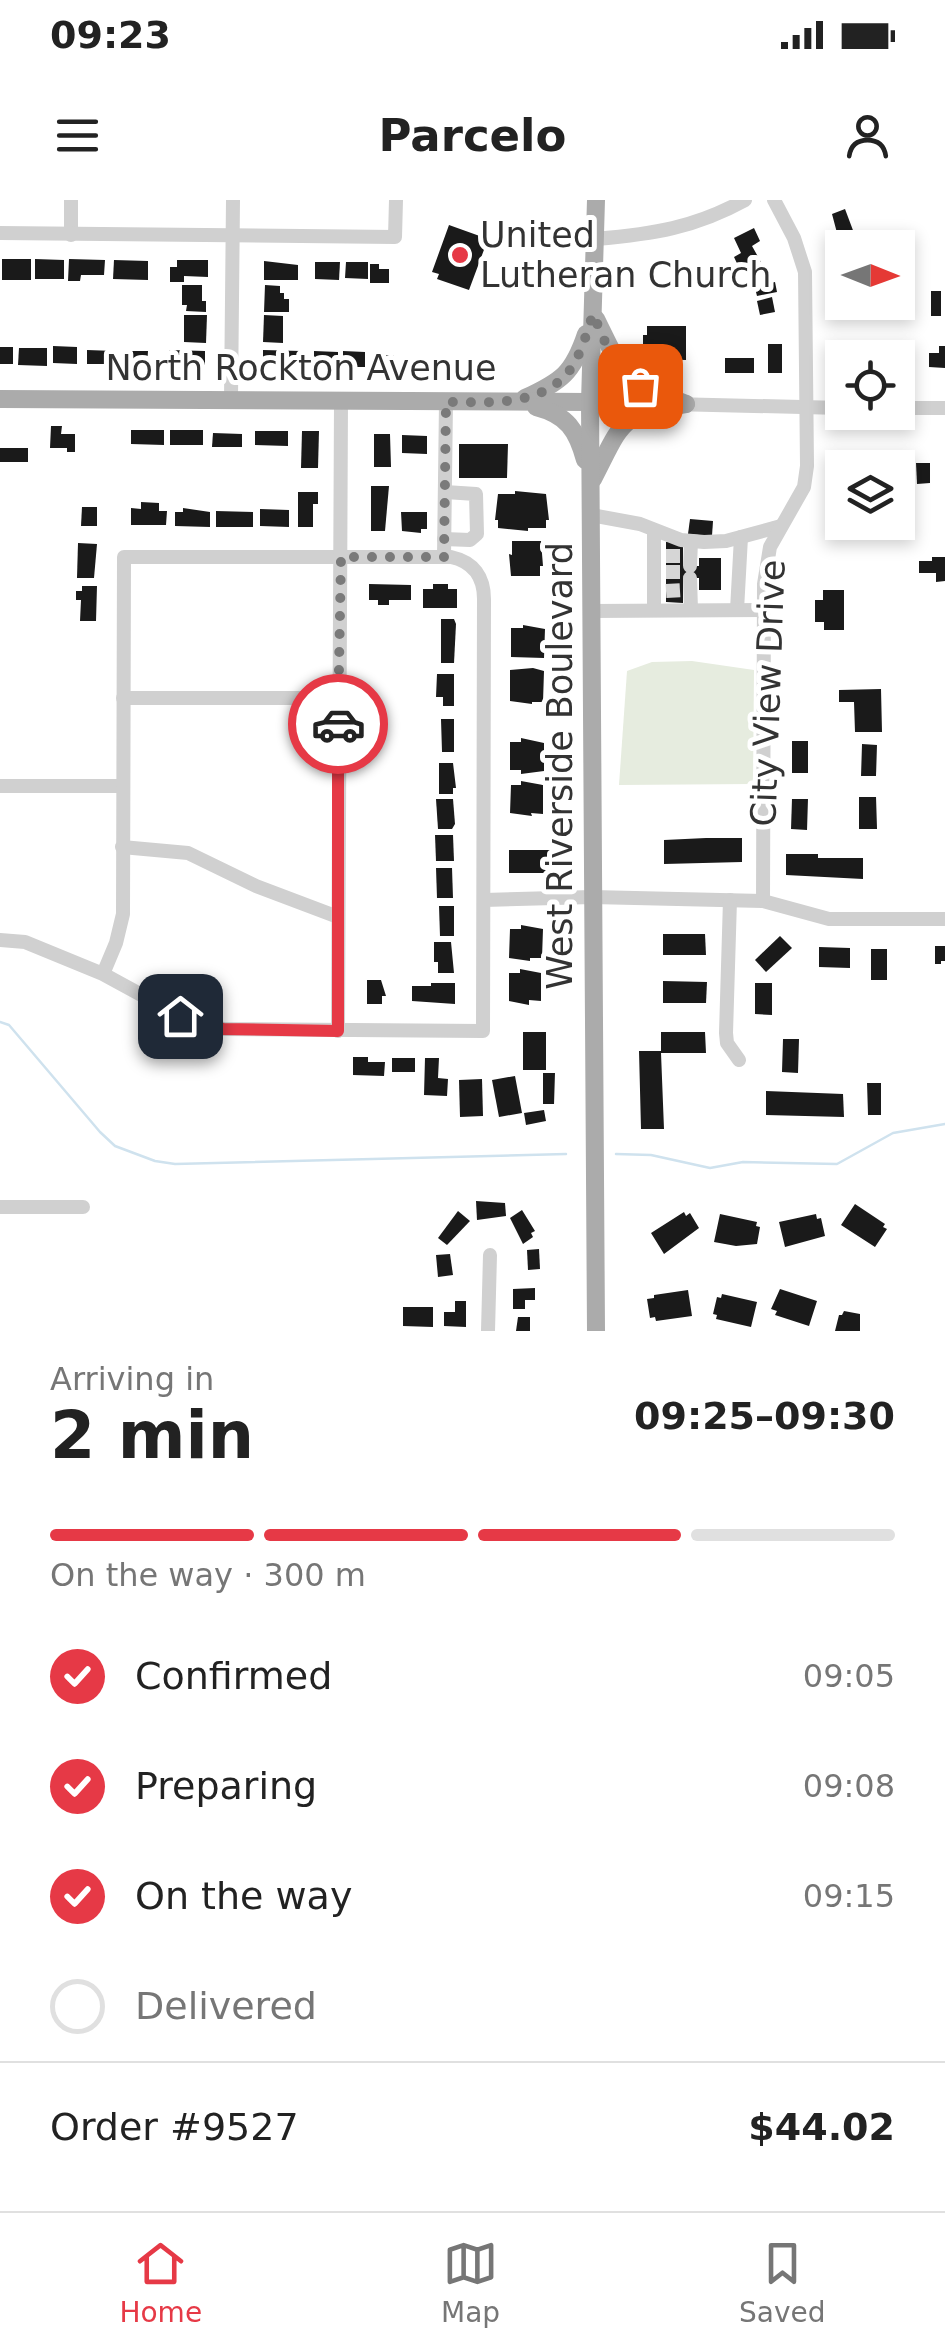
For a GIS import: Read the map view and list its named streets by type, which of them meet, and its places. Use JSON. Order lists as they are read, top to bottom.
{
  "streets": {
    "main road": ["North Rockton Avenue", "West Riverside Boulevard"],
    "street": ["City View Drive"]
  },
  "crossings": [
    ["North Rockton Avenue", "City View Drive"],
    ["North Rockton Avenue", "West Riverside Boulevard"]
  ],
  "places": ["United Lutheran Church"],
  "north": "right",
  "page": {
    "status": "09:23",
    "header": "Parcelo",
    "heading": ["2 min", "Arriving in", "09:25–09:30"],
    "panel": ["Order #9527", "$44.02"],
    "bar": "On the way · 300 m",
    "list": [
      ["Confirmed", "09:05"],
      ["Preparing", "09:08"],
      ["On the way", "09:15"],
      "Delivered"
    ],
    "tabs": ["Home", "Map", "Saved"]
  }
}
